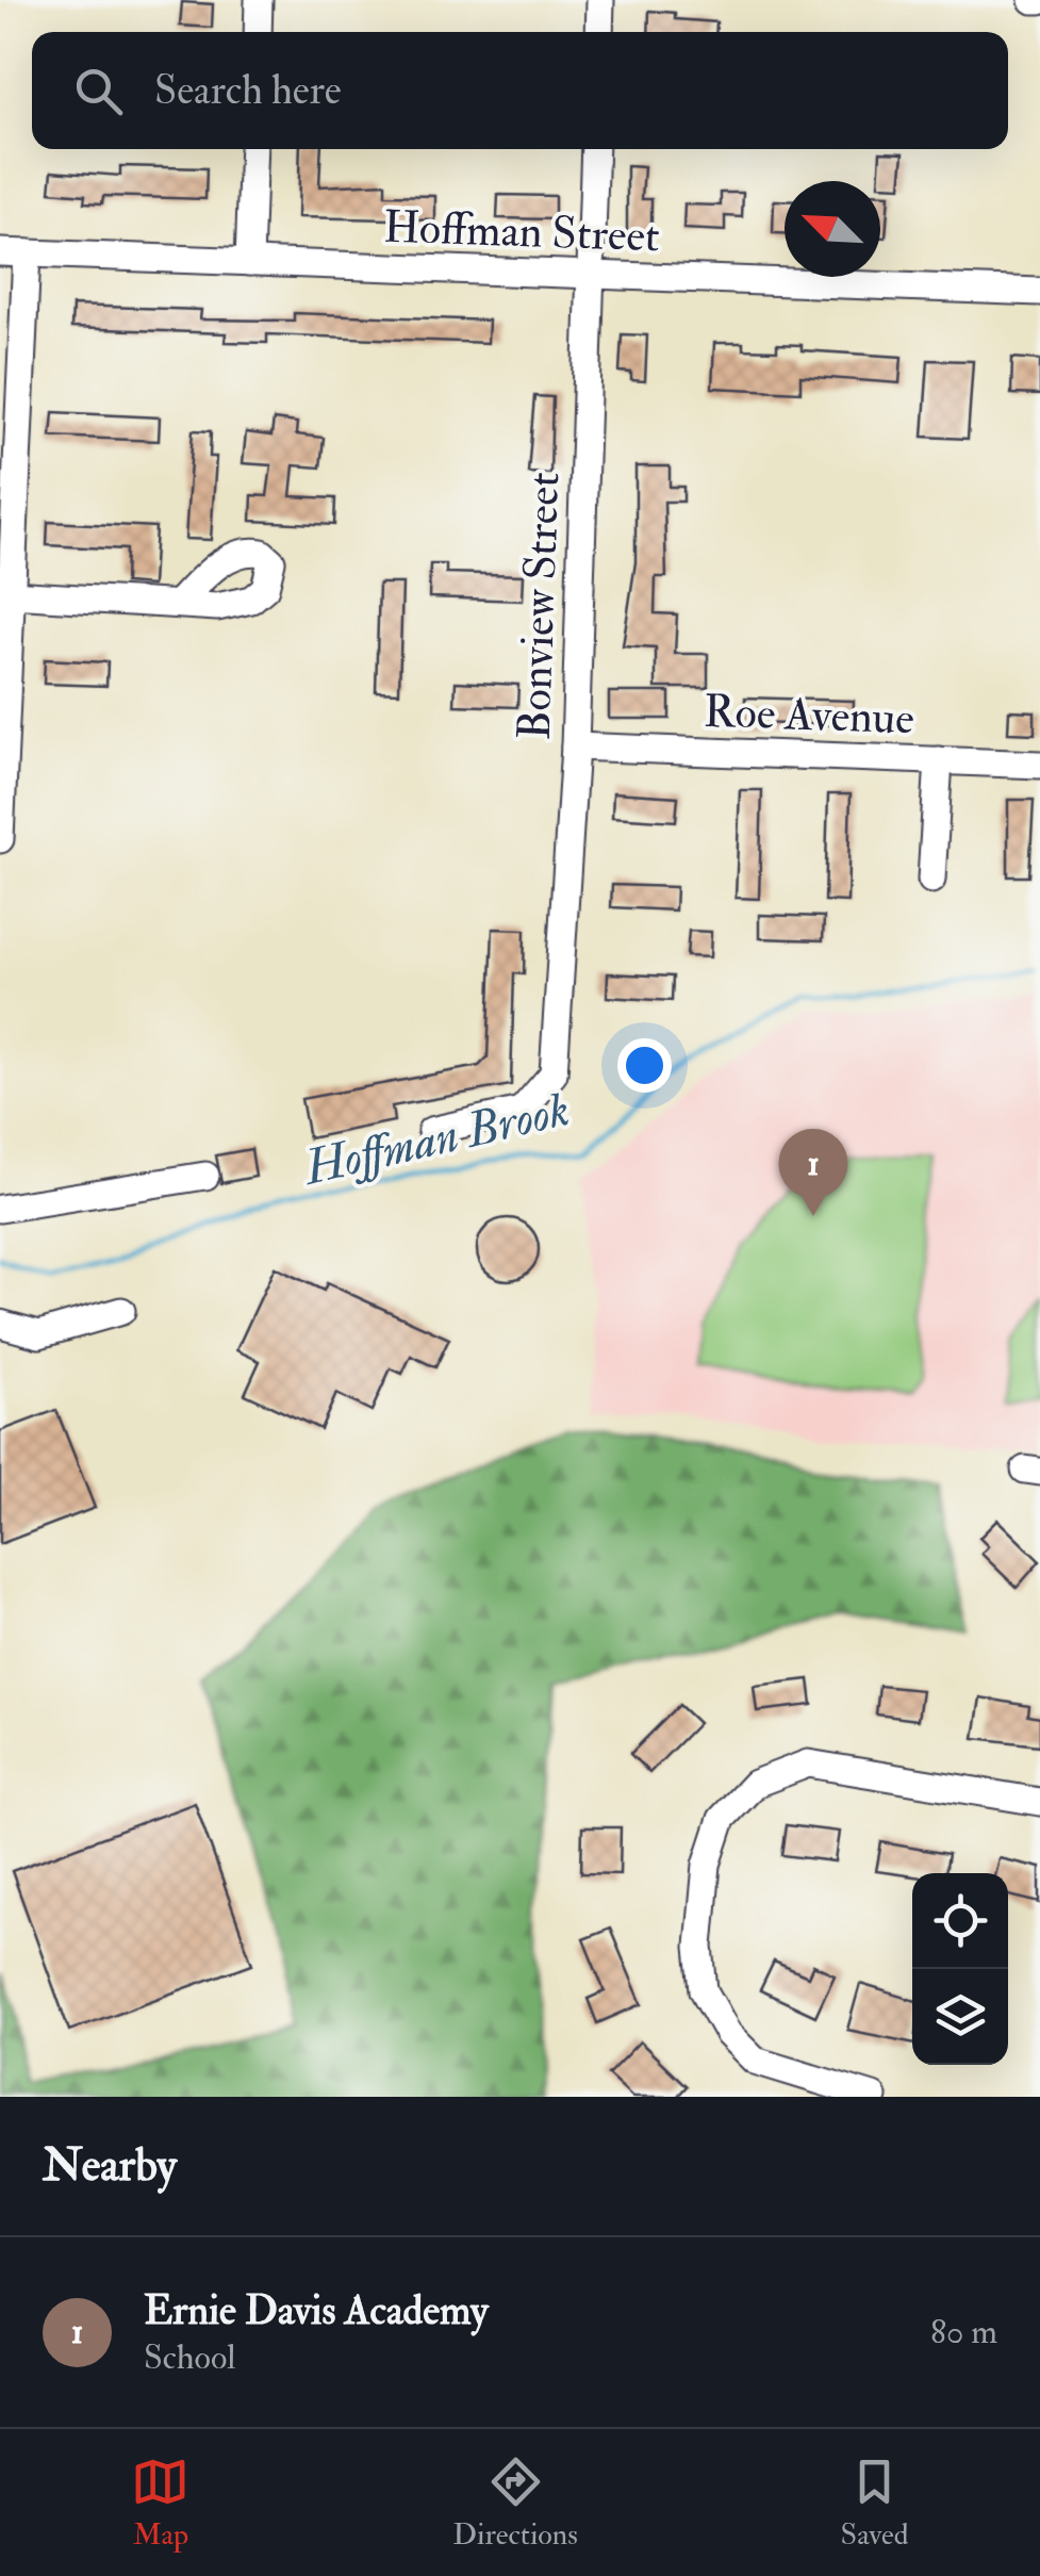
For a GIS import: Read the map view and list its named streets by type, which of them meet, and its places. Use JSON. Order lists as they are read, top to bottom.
{
  "streets": {
    "street": ["Hoffman Street", "Bonview Street", "Roe Avenue"]
  },
  "crossings": [
    ["Hoffman Street", "Bonview Street"],
    ["Bonview Street", "Roe Avenue"]
  ],
  "water": ["Hoffman Brook"],
  "north": "top left",
  "page": {
    "search": "Search here",
    "pins": "1",
    "heading": "Nearby",
    "list": [
      {
        "mark": "1",
        "name": "Ernie Davis Academy",
        "note": "School",
        "value": "80 m"
      }
    ],
    "nav": ["Map", "Directions", "Saved"]
  }
}
